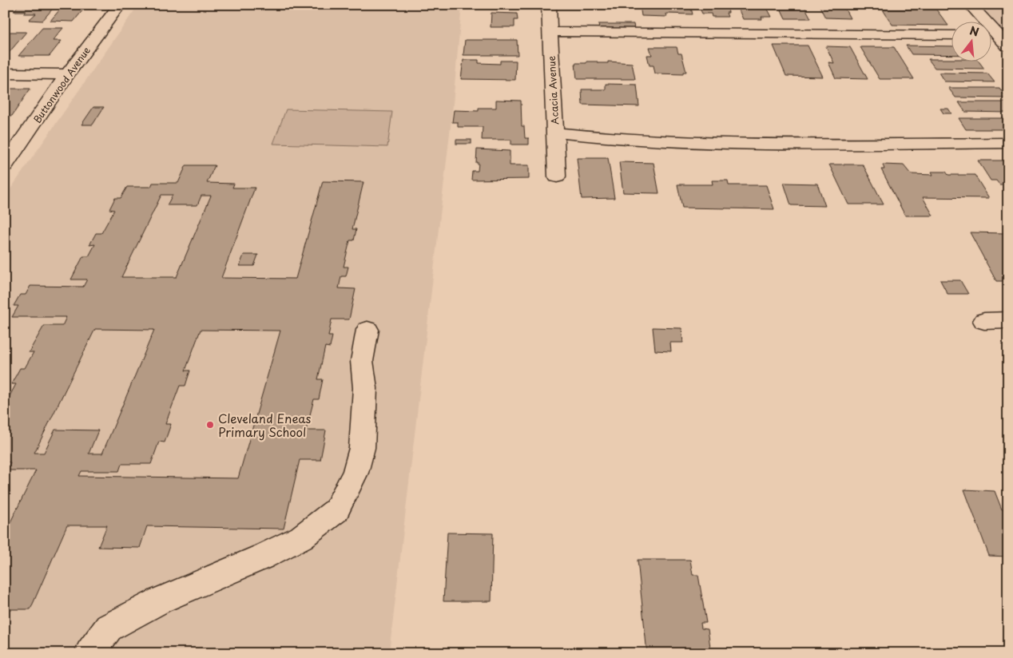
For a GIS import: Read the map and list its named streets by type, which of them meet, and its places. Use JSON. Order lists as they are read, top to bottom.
{
  "streets": {
    "street": ["Buttonwood Avenue", "Acacia Avenue"]
  },
  "places": ["Cleveland Eneas Primary School"],
  "north": "top"
}
